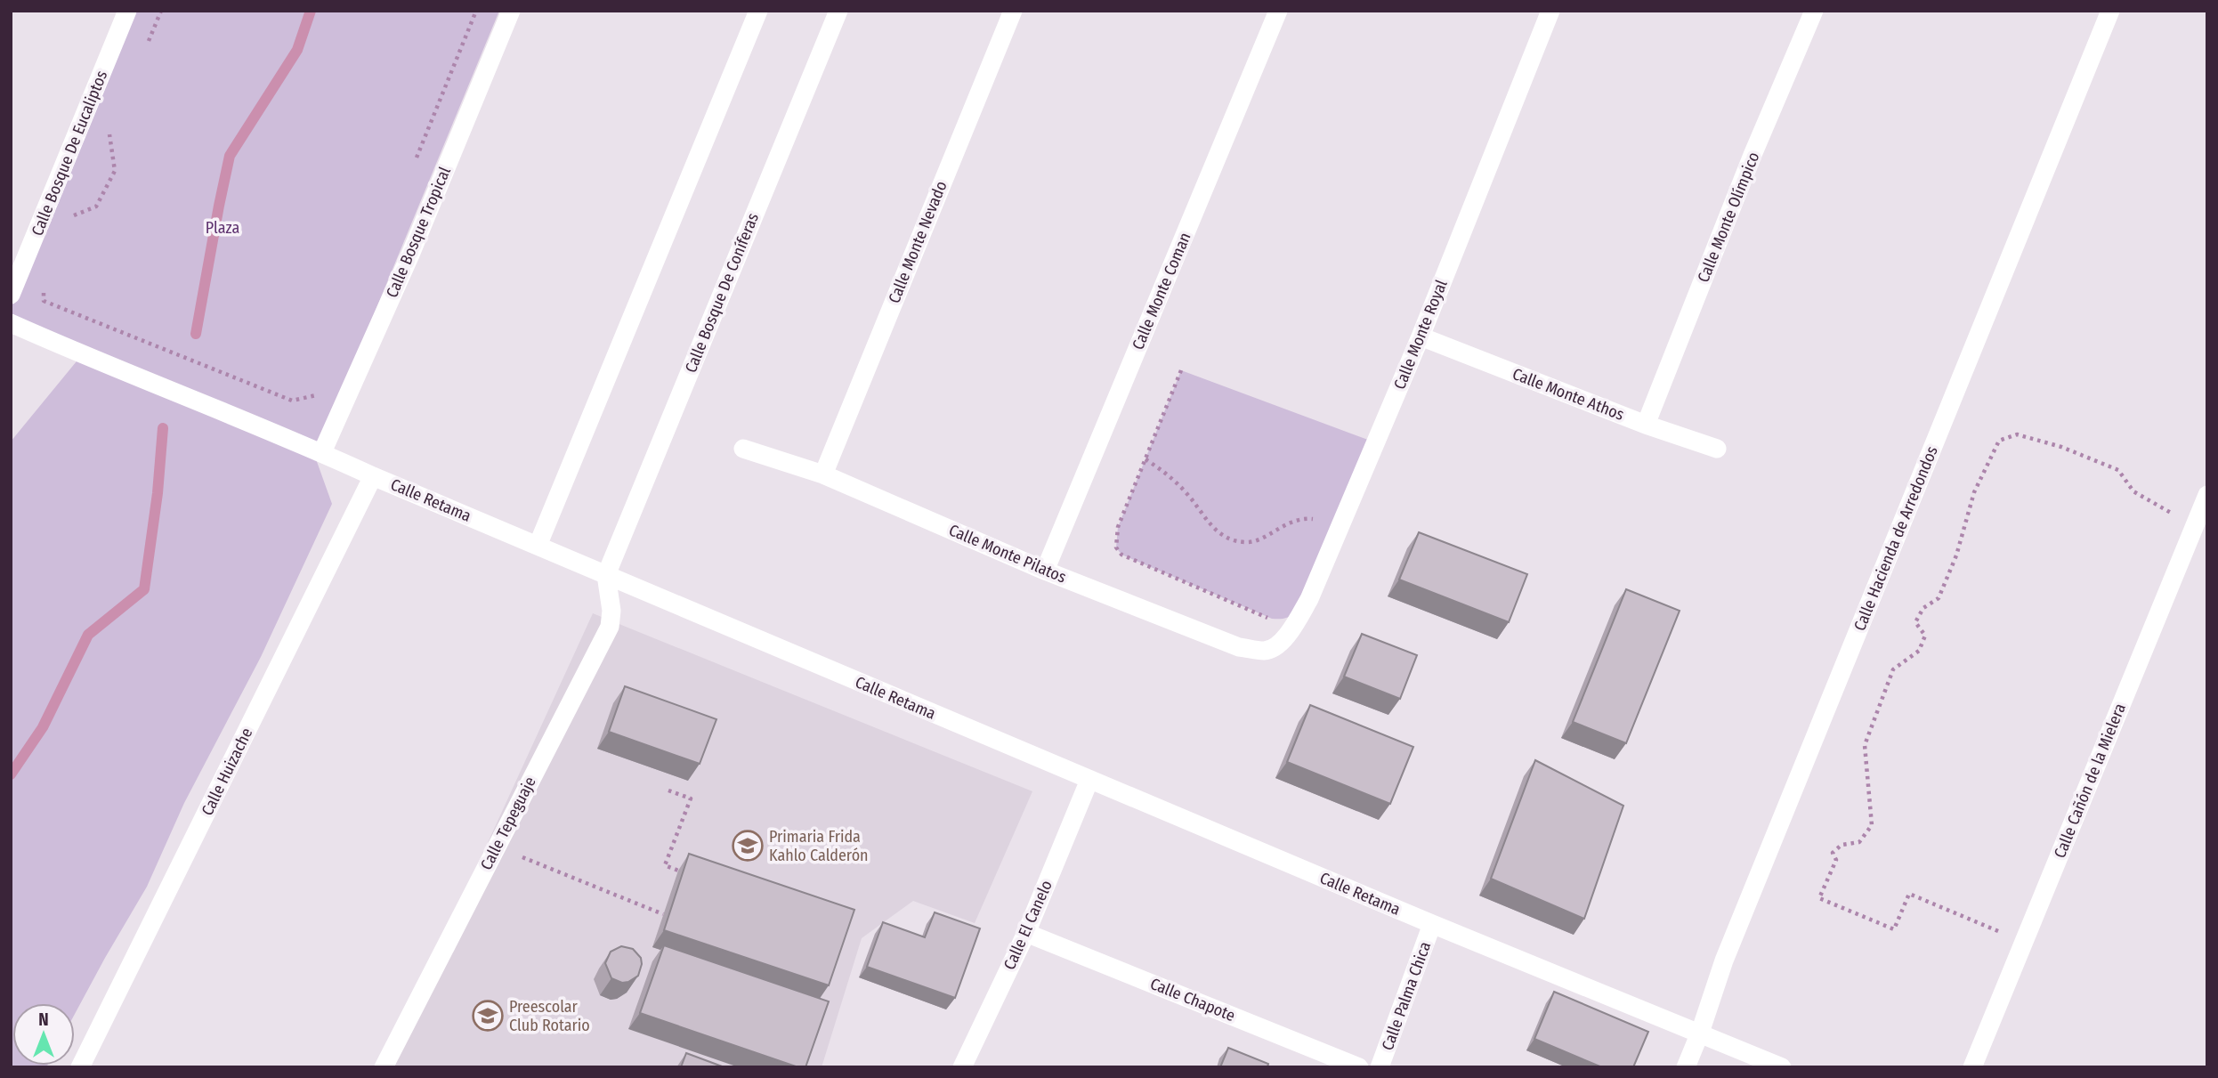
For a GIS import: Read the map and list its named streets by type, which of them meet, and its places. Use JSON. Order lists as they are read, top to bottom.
{
  "streets": {
    "street": [
      "Calle Bosque De Eucaliptos",
      "Calle Monte Olímpico",
      "Calle Bosque Tropical",
      "Calle Monte Nevado",
      "Calle Monte Coman",
      "Calle Bosque De Coníferas",
      "Calle Monte Royal",
      "Calle Monte Athos",
      "Calle Retama",
      "Calle Hacienda de Arredondos",
      "Calle Monte Pilatos",
      "Calle Huizache",
      "Calle Cañón de la Mielera",
      "Calle Tepeguaje",
      "Calle El Canelo",
      "Calle Palma Chica",
      "Calle Chapote"
    ]
  },
  "crossings": [
    ["Calle Monte Olímpico", "Calle Monte Athos"],
    ["Calle Bosque Tropical", "Calle Retama"],
    ["Calle Monte Nevado", "Calle Monte Pilatos"],
    ["Calle Monte Coman", "Calle Monte Pilatos"],
    ["Calle Bosque De Coníferas", "Calle Retama"],
    ["Calle Bosque De Coníferas", "Calle Tepeguaje"],
    ["Calle Monte Royal", "Calle Monte Athos"],
    ["Calle Monte Royal", "Calle Monte Pilatos"],
    ["Calle Retama", "Calle Hacienda de Arredondos"],
    ["Calle Retama", "Calle Huizache"],
    ["Calle Retama", "Calle Tepeguaje"],
    ["Calle Retama", "Calle El Canelo"],
    ["Calle Retama", "Calle Palma Chica"],
    ["Calle El Canelo", "Calle Chapote"]
  ],
  "parks": ["Plaza"],
  "places": {
    "school or university": ["Primaria Frida Kahlo Calderón", "Preescolar Club Rotario"]
  },
  "north": "top"
}
